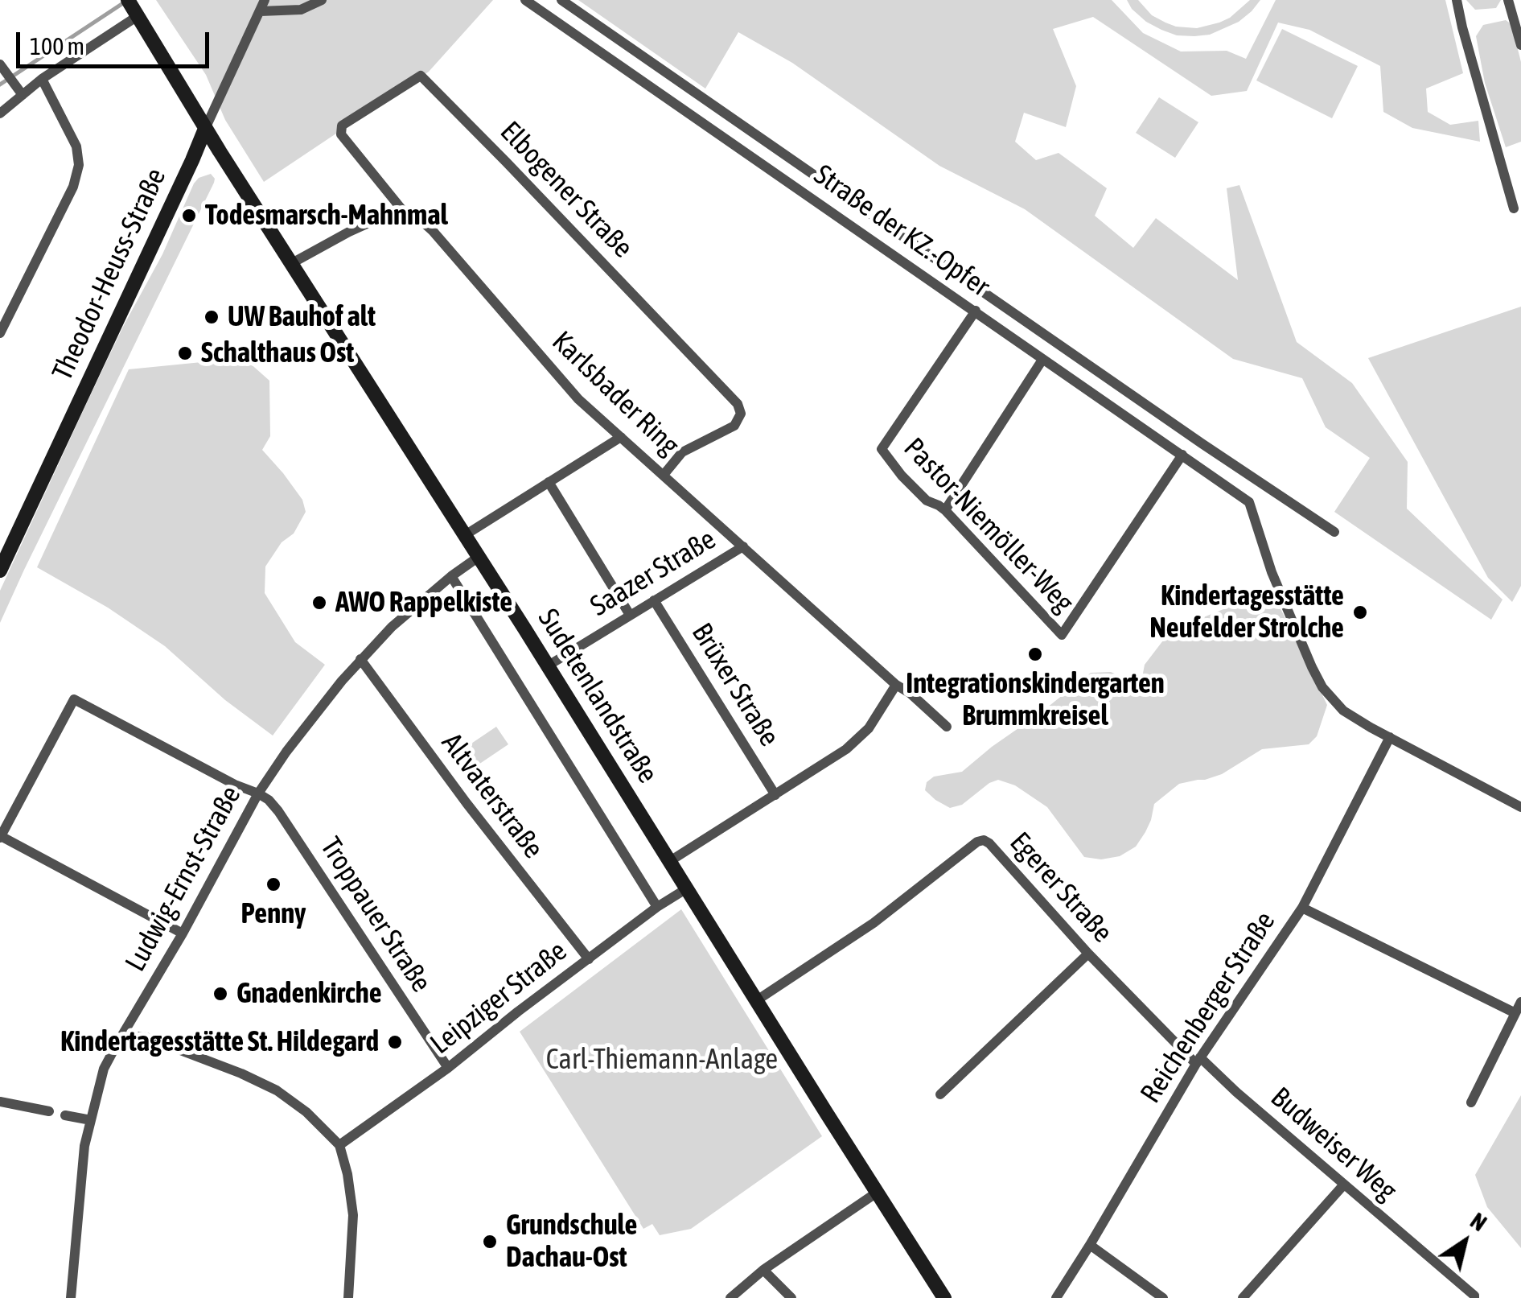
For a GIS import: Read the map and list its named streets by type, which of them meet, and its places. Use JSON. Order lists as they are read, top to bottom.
{
  "streets": {
    "street": [
      "Elbogener Straße",
      "Straße der KZ.-Opfer",
      "Theodor-Heuss-Straße",
      "Karlsbader Ring",
      "Pastor-Niemöller-Weg",
      "Saazer Straße",
      "Brüxer Straße",
      "Sudetenlandstraße",
      "Altvaterstraße",
      "Ludwig-Ernst-Straße",
      "Egerer Straße",
      "Troppauer Straße",
      "Leipziger Straße",
      "Reichenberger Straße",
      "Budweiser Weg"
    ]
  },
  "crossings": [
    ["Elbogener Straße", "Karlsbader Ring"],
    ["Straße der KZ.-Opfer", "Pastor-Niemöller-Weg"],
    ["Straße der KZ.-Opfer", "Reichenberger Straße"],
    ["Theodor-Heuss-Straße", "Sudetenlandstraße"],
    ["Karlsbader Ring", "Saazer Straße"],
    ["Saazer Straße", "Brüxer Straße"],
    ["Saazer Straße", "Sudetenlandstraße"],
    ["Sudetenlandstraße", "Ludwig-Ernst-Straße"],
    ["Sudetenlandstraße", "Egerer Straße"],
    ["Sudetenlandstraße", "Leipziger Straße"],
    ["Altvaterstraße", "Ludwig-Ernst-Straße"],
    ["Altvaterstraße", "Leipziger Straße"],
    ["Ludwig-Ernst-Straße", "Troppauer Straße"],
    ["Egerer Straße", "Reichenberger Straße"],
    ["Egerer Straße", "Budweiser Weg"],
    ["Troppauer Straße", "Leipziger Straße"],
    ["Reichenberger Straße", "Budweiser Weg"]
  ],
  "parks": ["Carl-Thiemann-Anlage"],
  "places": [
    "Todesmarsch-Mahnmal",
    "UW Bauhof alt",
    "Schalthaus Ost",
    "AWO Rappelkiste",
    "Kindertagesstätte Neufelder Strolche",
    "Integrationskindergarten Brummkreisel",
    "Penny",
    "Gnadenkirche",
    "Kindertagesstätte St. Hildegard",
    "Grundschule Dachau-Ost"
  ],
  "scale_bar": "100 m",
  "north": "top right"
}
